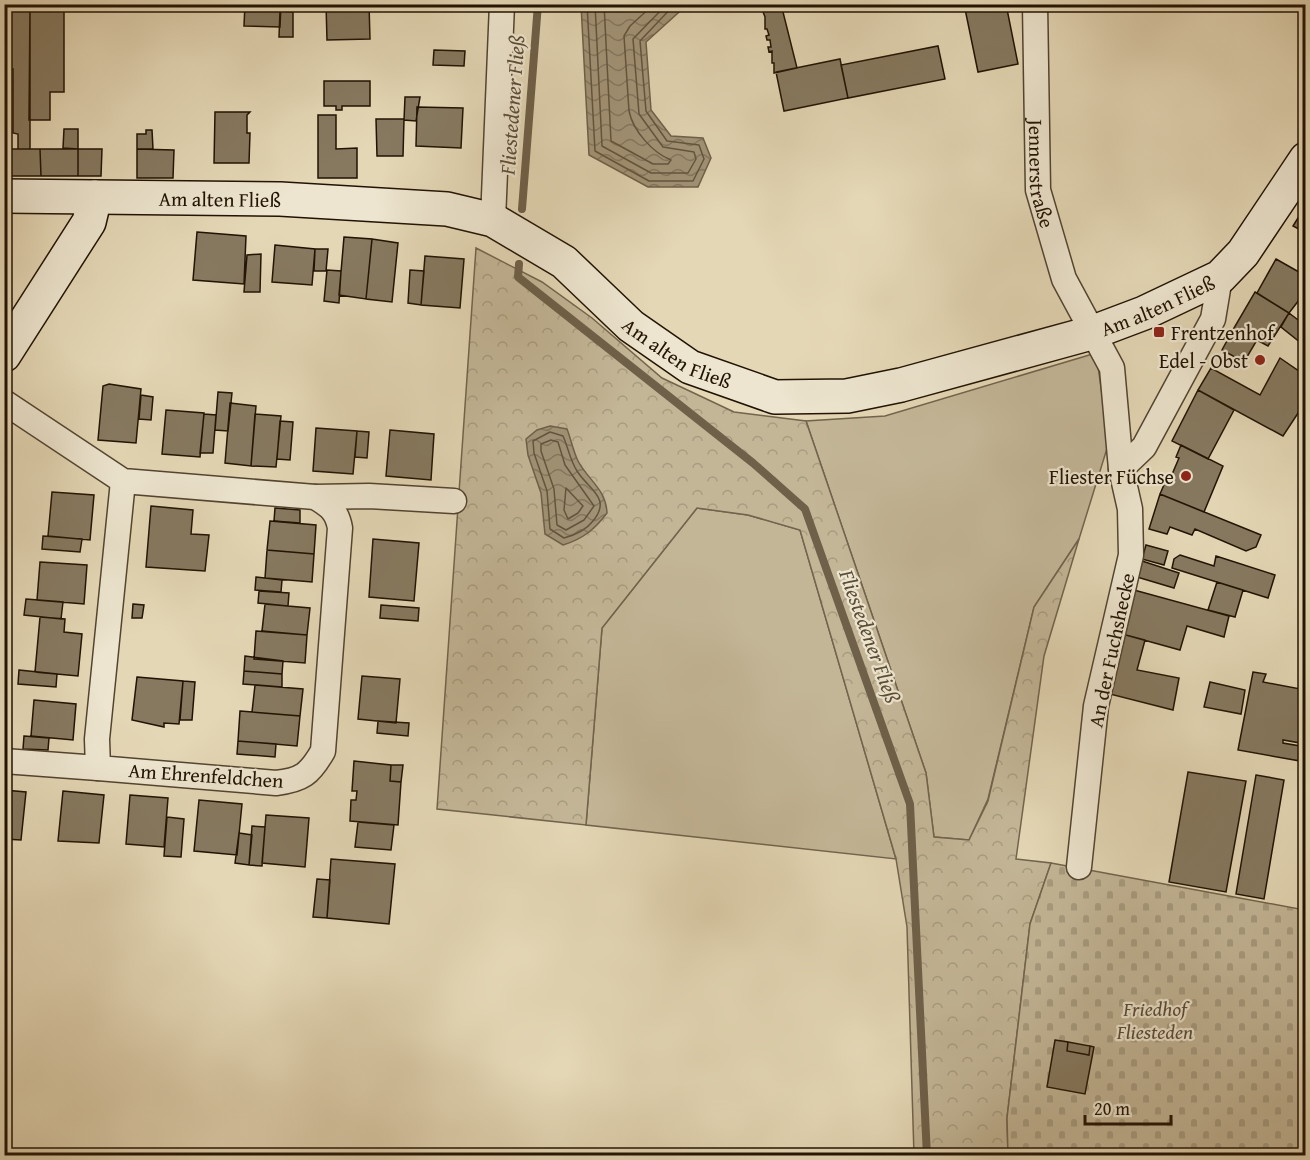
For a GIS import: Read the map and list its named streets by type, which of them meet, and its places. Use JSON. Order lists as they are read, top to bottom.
{
  "streets": {
    "main road": ["Am alten Fließ"],
    "street": ["Jennerstraße", "An der Fuchshecke", "Am Ehrenfeldchen"]
  },
  "crossings": [
    ["Jennerstraße", "Am alten Fließ"],
    ["Jennerstraße", "An der Fuchshecke"],
    ["Am alten Fließ", "An der Fuchshecke"]
  ],
  "water": ["Fliestedener Fließ"],
  "parks": ["Friedhof Fliesteden"],
  "places": {
    "transit": ["Frentzenhof"],
    "other": ["Edel - Obst", "Fliester Füchse"]
  },
  "scale_bar": "20 m"
}
